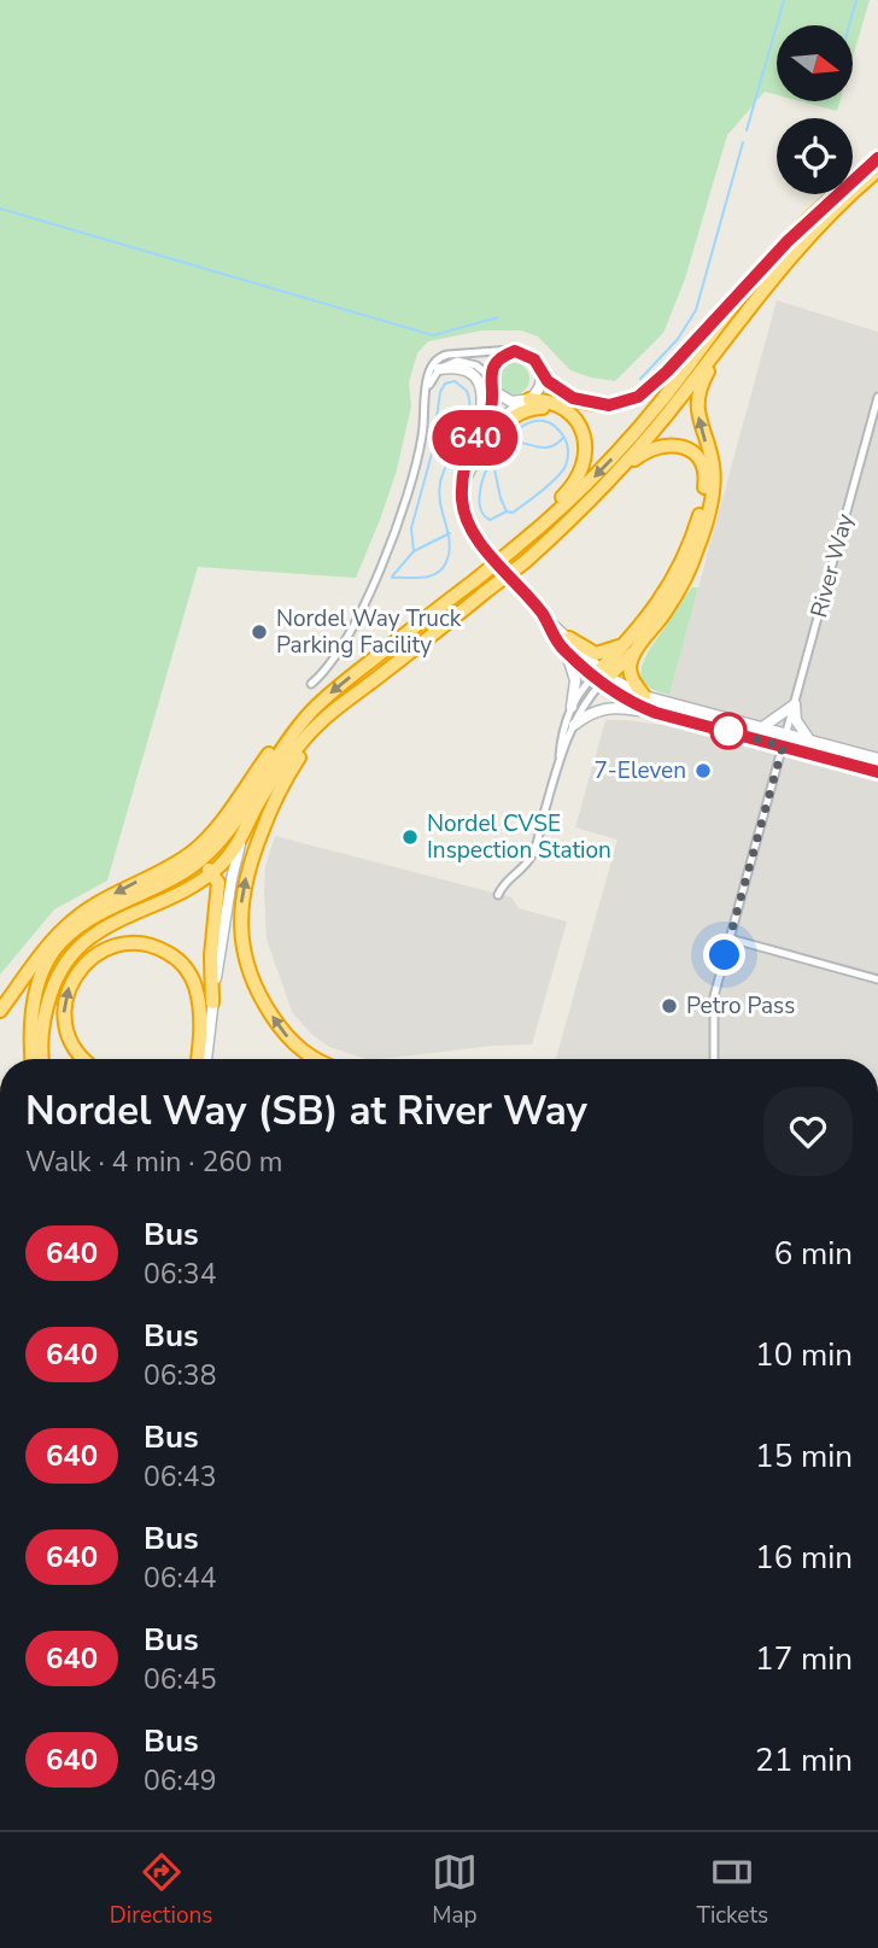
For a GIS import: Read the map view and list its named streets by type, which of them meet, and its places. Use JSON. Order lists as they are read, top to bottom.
{
  "streets": {
    "street": ["River Way"]
  },
  "places": [
    "Nordel Way Truck Parking Facility",
    "7-Eleven",
    "Nordel CVSE Inspection Station",
    "Petro Pass"
  ],
  "lines": ["bus line 640"],
  "north": "right",
  "page": {
    "on_map": "640",
    "heading": ["Nordel Way (SB) at River Way", "Walk · 4 min · 260 m"],
    "list": [
      {
        "mark": "640",
        "name": "Bus",
        "note": "06:34",
        "value": "6 min"
      },
      {
        "mark": "640",
        "name": "Bus",
        "note": "06:38",
        "value": "10 min"
      },
      {
        "mark": "640",
        "name": "Bus",
        "note": "06:43",
        "value": "15 min"
      },
      {
        "mark": "640",
        "name": "Bus",
        "note": "06:44",
        "value": "16 min"
      },
      {
        "mark": "640",
        "name": "Bus",
        "note": "06:45",
        "value": "17 min"
      },
      {
        "mark": "640",
        "name": "Bus",
        "note": "06:49",
        "value": "21 min"
      }
    ],
    "tabs": ["Directions", "Map", "Tickets"]
  }
}
